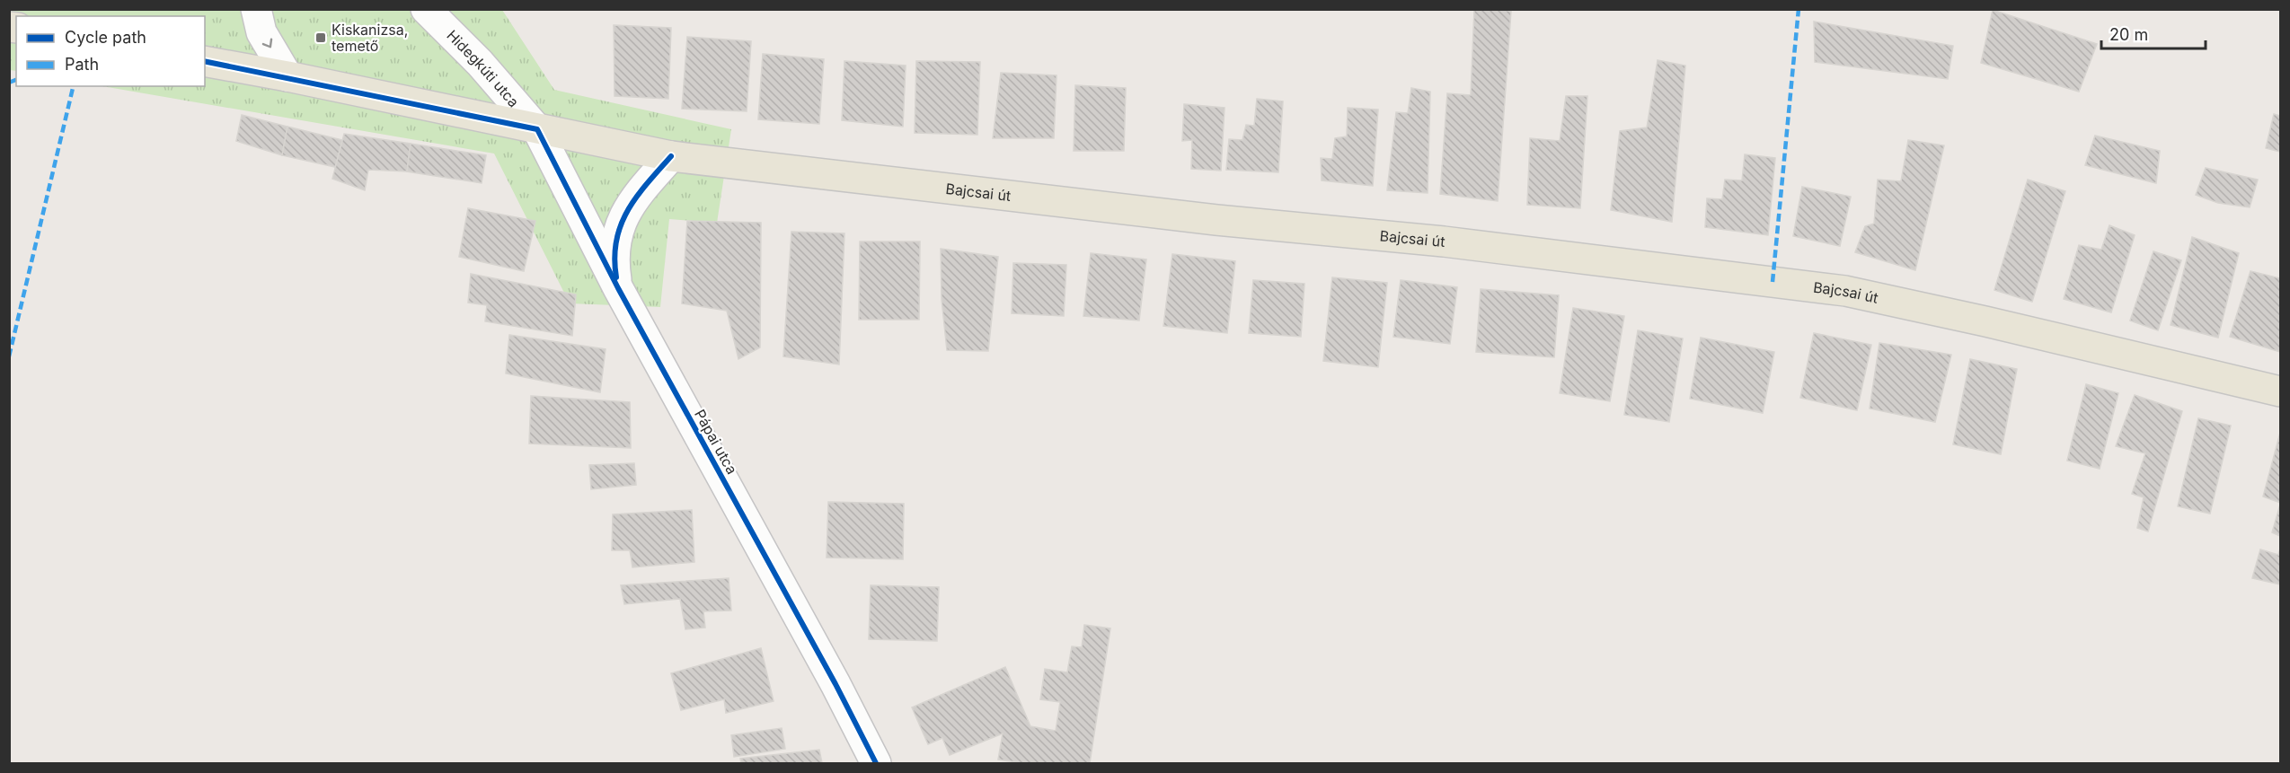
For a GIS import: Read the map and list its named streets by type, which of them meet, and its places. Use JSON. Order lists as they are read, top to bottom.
{
  "streets": {
    "main road": ["Bajcsai út"],
    "street": ["Hidegkúti utca", "Pápai utca"]
  },
  "crossings": [
    ["Hidegkúti utca", "Bajcsai út"],
    ["Hidegkúti utca", "Pápai utca"],
    ["Bajcsai út", "Pápai utca"]
  ],
  "places": {
    "transit": ["Kiskanizsa, temető"]
  },
  "legend": ["Cycle path", "Path"],
  "scale_bar": "20 m"
}
